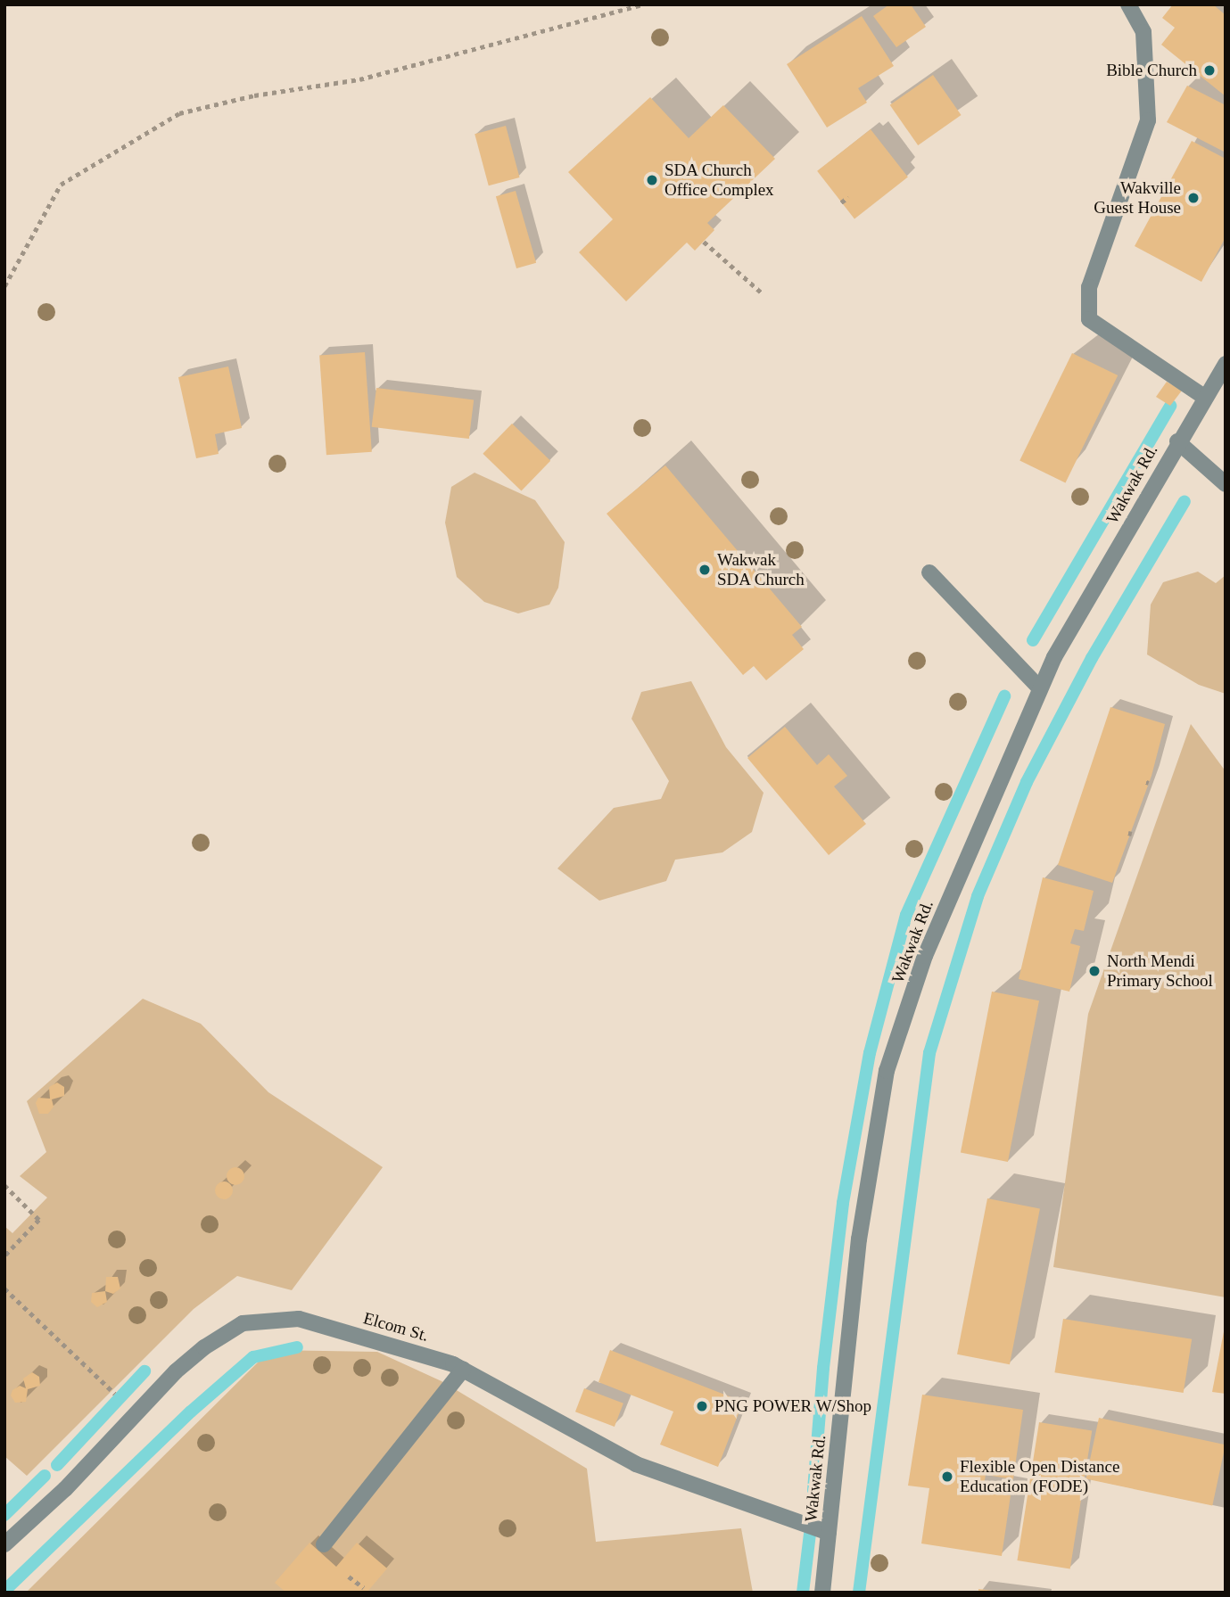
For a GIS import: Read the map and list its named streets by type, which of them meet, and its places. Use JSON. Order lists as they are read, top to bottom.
{
  "streets": {
    "street": ["Wakwak Rd.", "Elcom St."]
  },
  "crossings": [
    ["Wakwak Rd.", "Elcom St."]
  ],
  "places": [
    "Bible Church",
    "SDA Church Office Complex",
    "Wakville Guest House",
    "Wakwak SDA Church",
    "North Mendi Primary School",
    "PNG POWER W/Shop",
    "Flexible Open Distance Education (FODE)"
  ]
}
